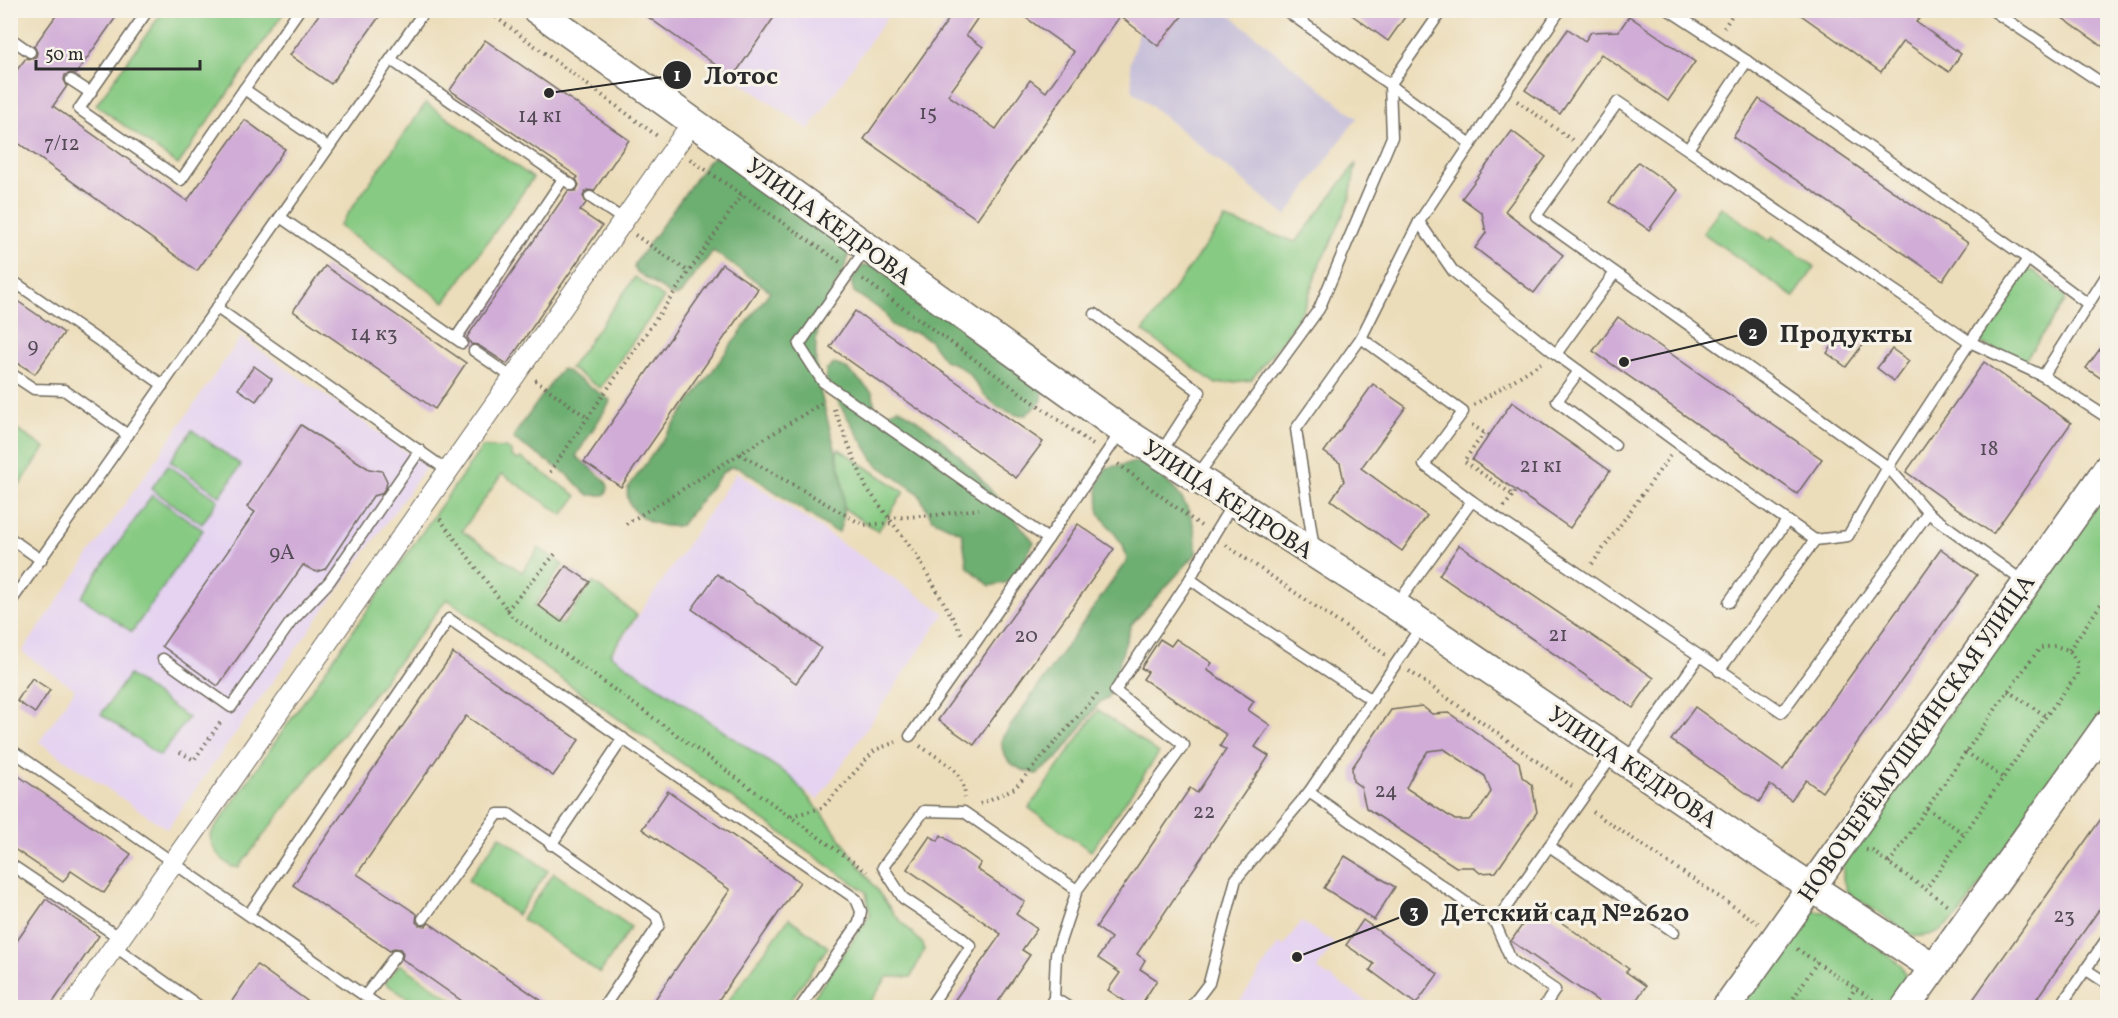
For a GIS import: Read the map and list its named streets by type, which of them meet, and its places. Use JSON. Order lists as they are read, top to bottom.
{
  "streets": {
    "street": ["УЛИЦА КЕДРОВА", "НОВОЧЕРЁМУШКИНСКАЯ УЛИЦА"]
  },
  "crossings": [
    ["УЛИЦА КЕДРОВА", "НОВОЧЕРЁМУШКИНСКАЯ УЛИЦА"]
  ],
  "places": ["Лотос", "Продукты", "Детский сад №2620"],
  "house_numbers": [
    "15",
    "14 к1",
    "7/12",
    "14 к3",
    "9",
    "18",
    "21 к1",
    "9А",
    "21",
    "20",
    "24",
    "22",
    "23"
  ],
  "scale_bar": "50 m"
}
